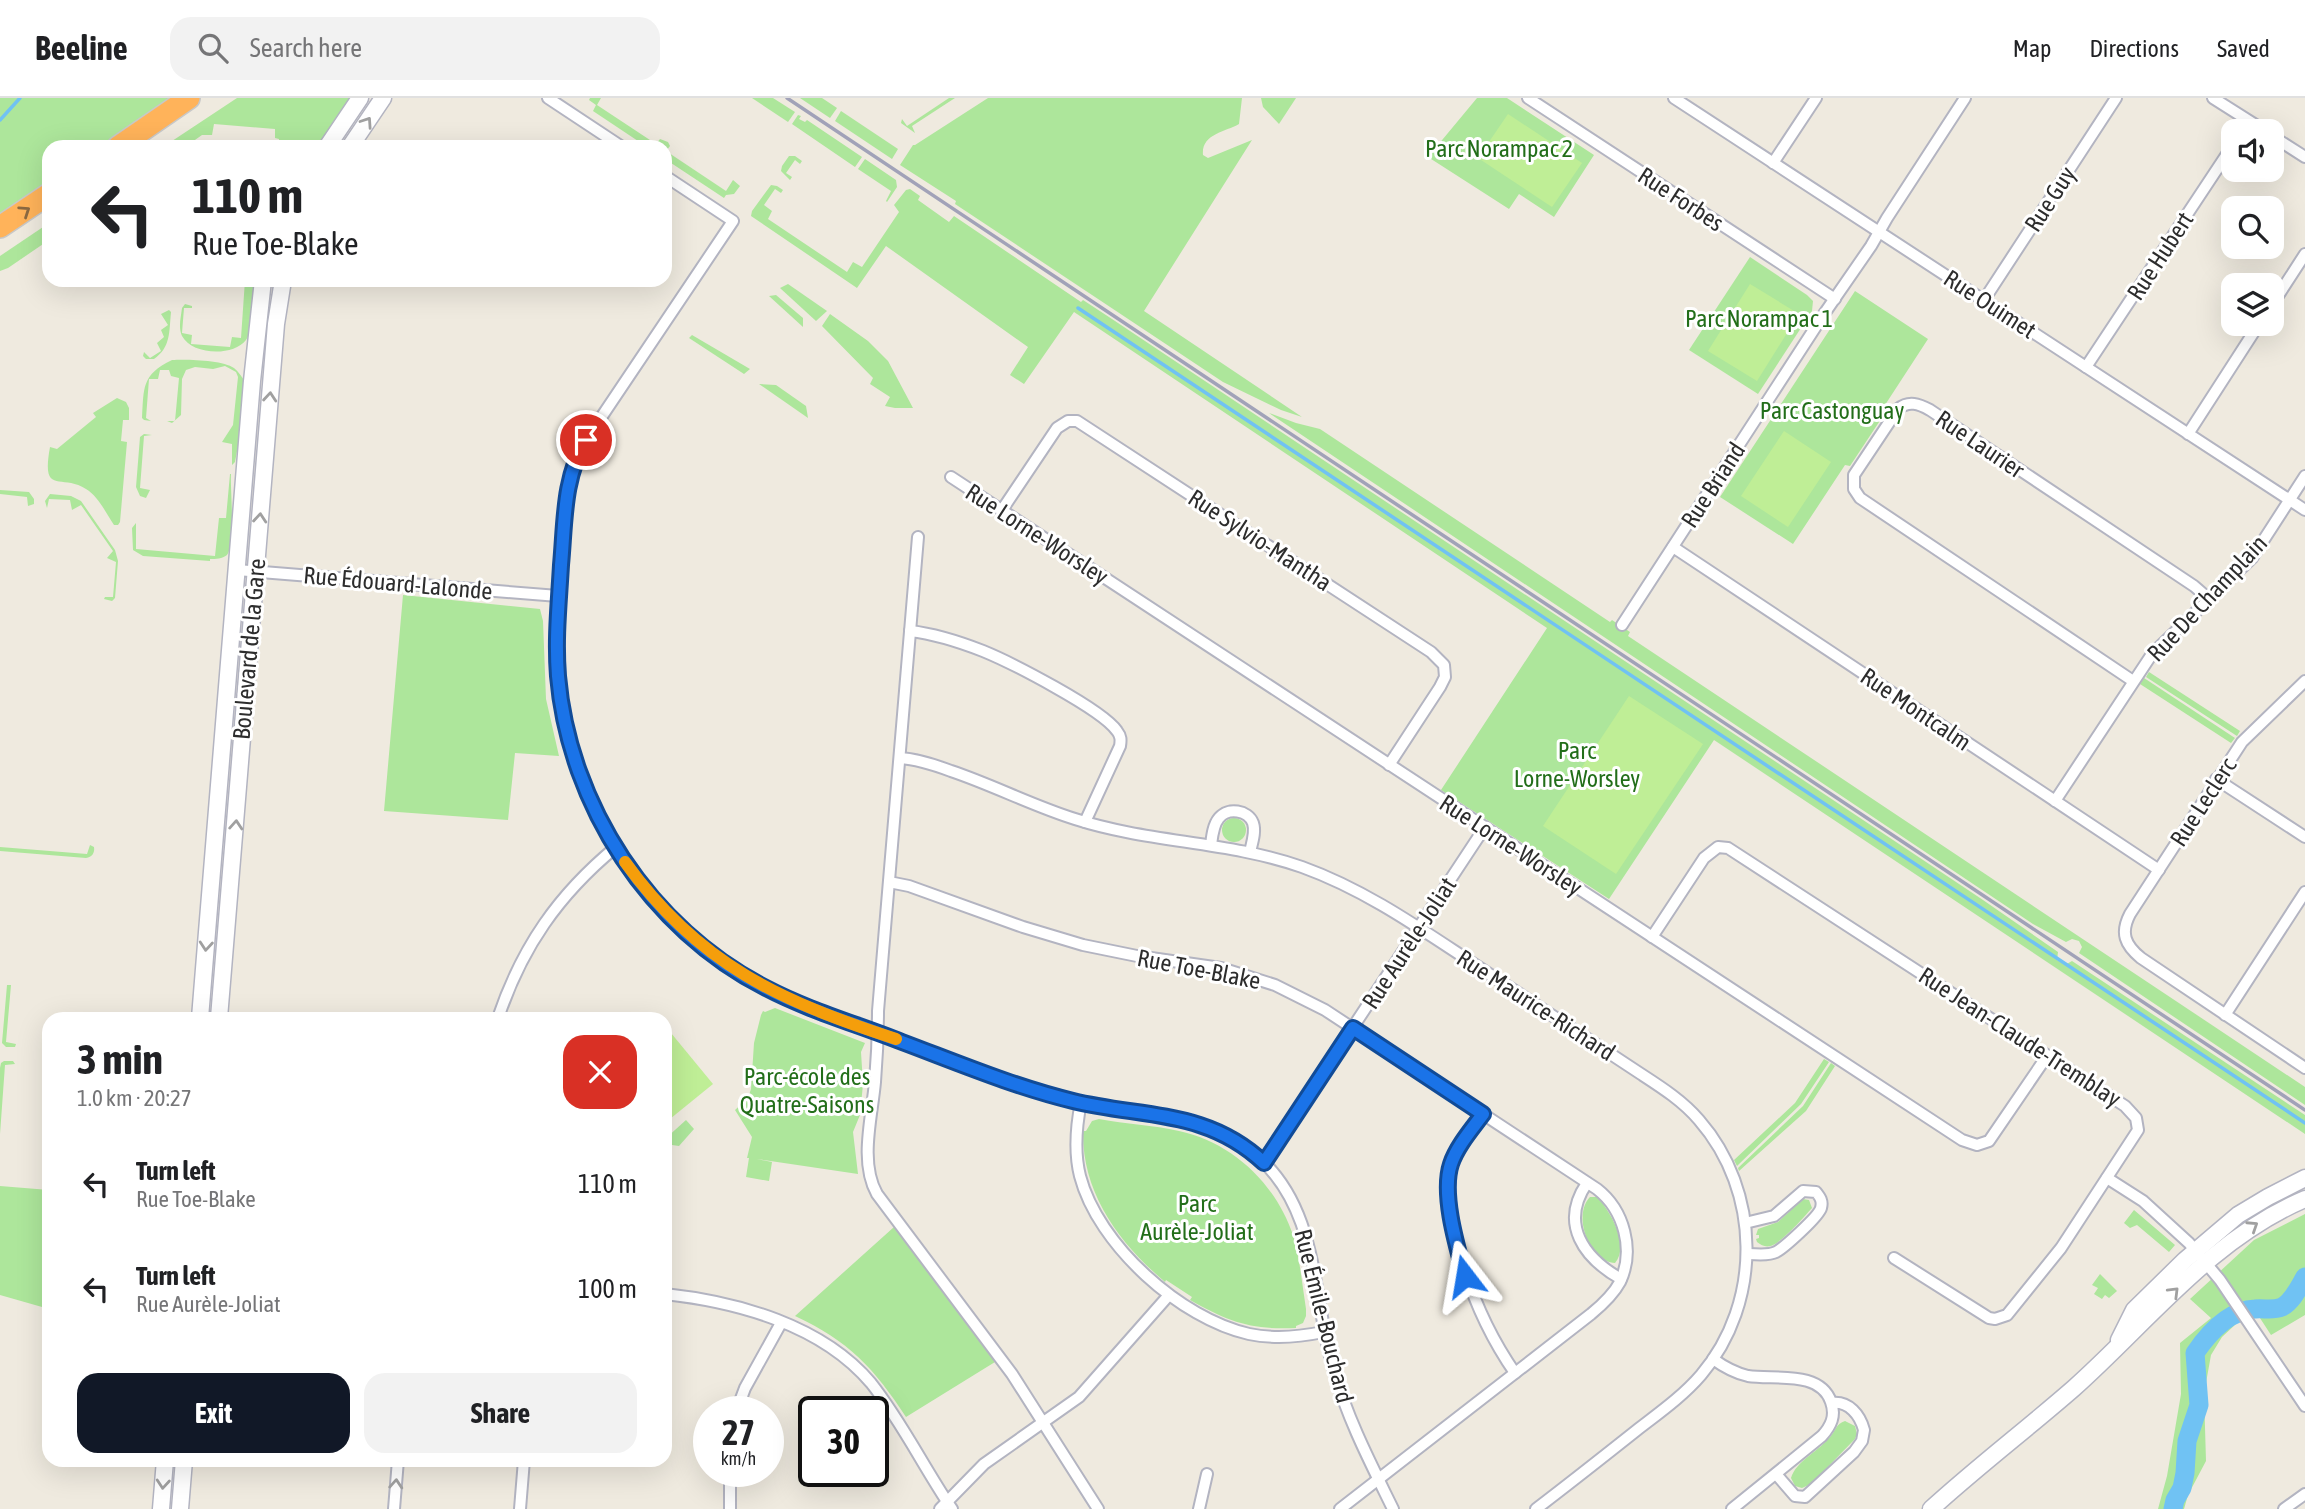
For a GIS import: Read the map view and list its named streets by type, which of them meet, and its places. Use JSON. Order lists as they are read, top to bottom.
{
  "streets": {
    "main road": ["Boulevard de la Gare"],
    "street": [
      "Rue Forbes",
      "Rue Guy",
      "Rue Hubert",
      "Rue Ouimet",
      "Rue Laurier",
      "Rue Briand",
      "Rue Lorne-Worsley",
      "Rue Sylvio-Mantha",
      "Rue Édouard-Lalonde",
      "Rue De Champlain",
      "Rue Montcalm",
      "Rue Leclerc",
      "Rue Aurèle-Joliat",
      "Rue Toe-Blake",
      "Rue Maurice-Richard",
      "Rue Jean-Claude-Tremblay",
      "Rue Émile-Bouchard"
    ]
  },
  "crossings": [
    ["Rue Forbes", "Rue Briand"],
    ["Rue Guy", "Rue Ouimet"],
    ["Rue Hubert", "Rue Ouimet"],
    ["Rue Ouimet", "Rue Briand"],
    ["Rue Ouimet", "Rue De Champlain"],
    ["Rue Laurier", "Rue De Champlain"],
    ["Rue Briand", "Rue Montcalm"],
    ["Rue Lorne-Worsley", "Rue Sylvio-Mantha"],
    ["Rue Lorne-Worsley", "Rue Aurèle-Joliat"],
    ["Rue Lorne-Worsley", "Rue Jean-Claude-Tremblay"],
    ["Rue Édouard-Lalonde", "Boulevard de la Gare"],
    ["Rue Édouard-Lalonde", "Rue Émile-Bouchard"],
    ["Rue De Champlain", "Rue Montcalm"],
    ["Rue Montcalm", "Rue Leclerc"],
    ["Rue Aurèle-Joliat", "Rue Toe-Blake"],
    ["Rue Aurèle-Joliat", "Rue Maurice-Richard"],
    ["Rue Aurèle-Joliat", "Rue Émile-Bouchard"]
  ],
  "parks": [
    "Parc Norampac 2",
    "Parc Norampac 1",
    "Parc Castonguay",
    "Parc Lorne-Worsley",
    "Parc-école des Quatre-Saisons",
    "Parc Aurèle-Joliat"
  ],
  "page": {
    "header": "Beeline",
    "search": "Search here",
    "nav": ["Map", "Directions", "Saved"],
    "turn": ["110 m", "Rue Toe-Blake"],
    "heading": ["3 min", "1.0 km · 20:27"],
    "list": [
      {
        "name": "Turn left",
        "note": "Rue Toe-Blake",
        "value": "110 m"
      },
      {
        "name": "Turn left",
        "note": "Rue Aurèle-Joliat",
        "value": "100 m"
      }
    ],
    "buttons": ["Exit", "Share"],
    "speed": "27 km/h",
    "limit": "30"
  }
}
